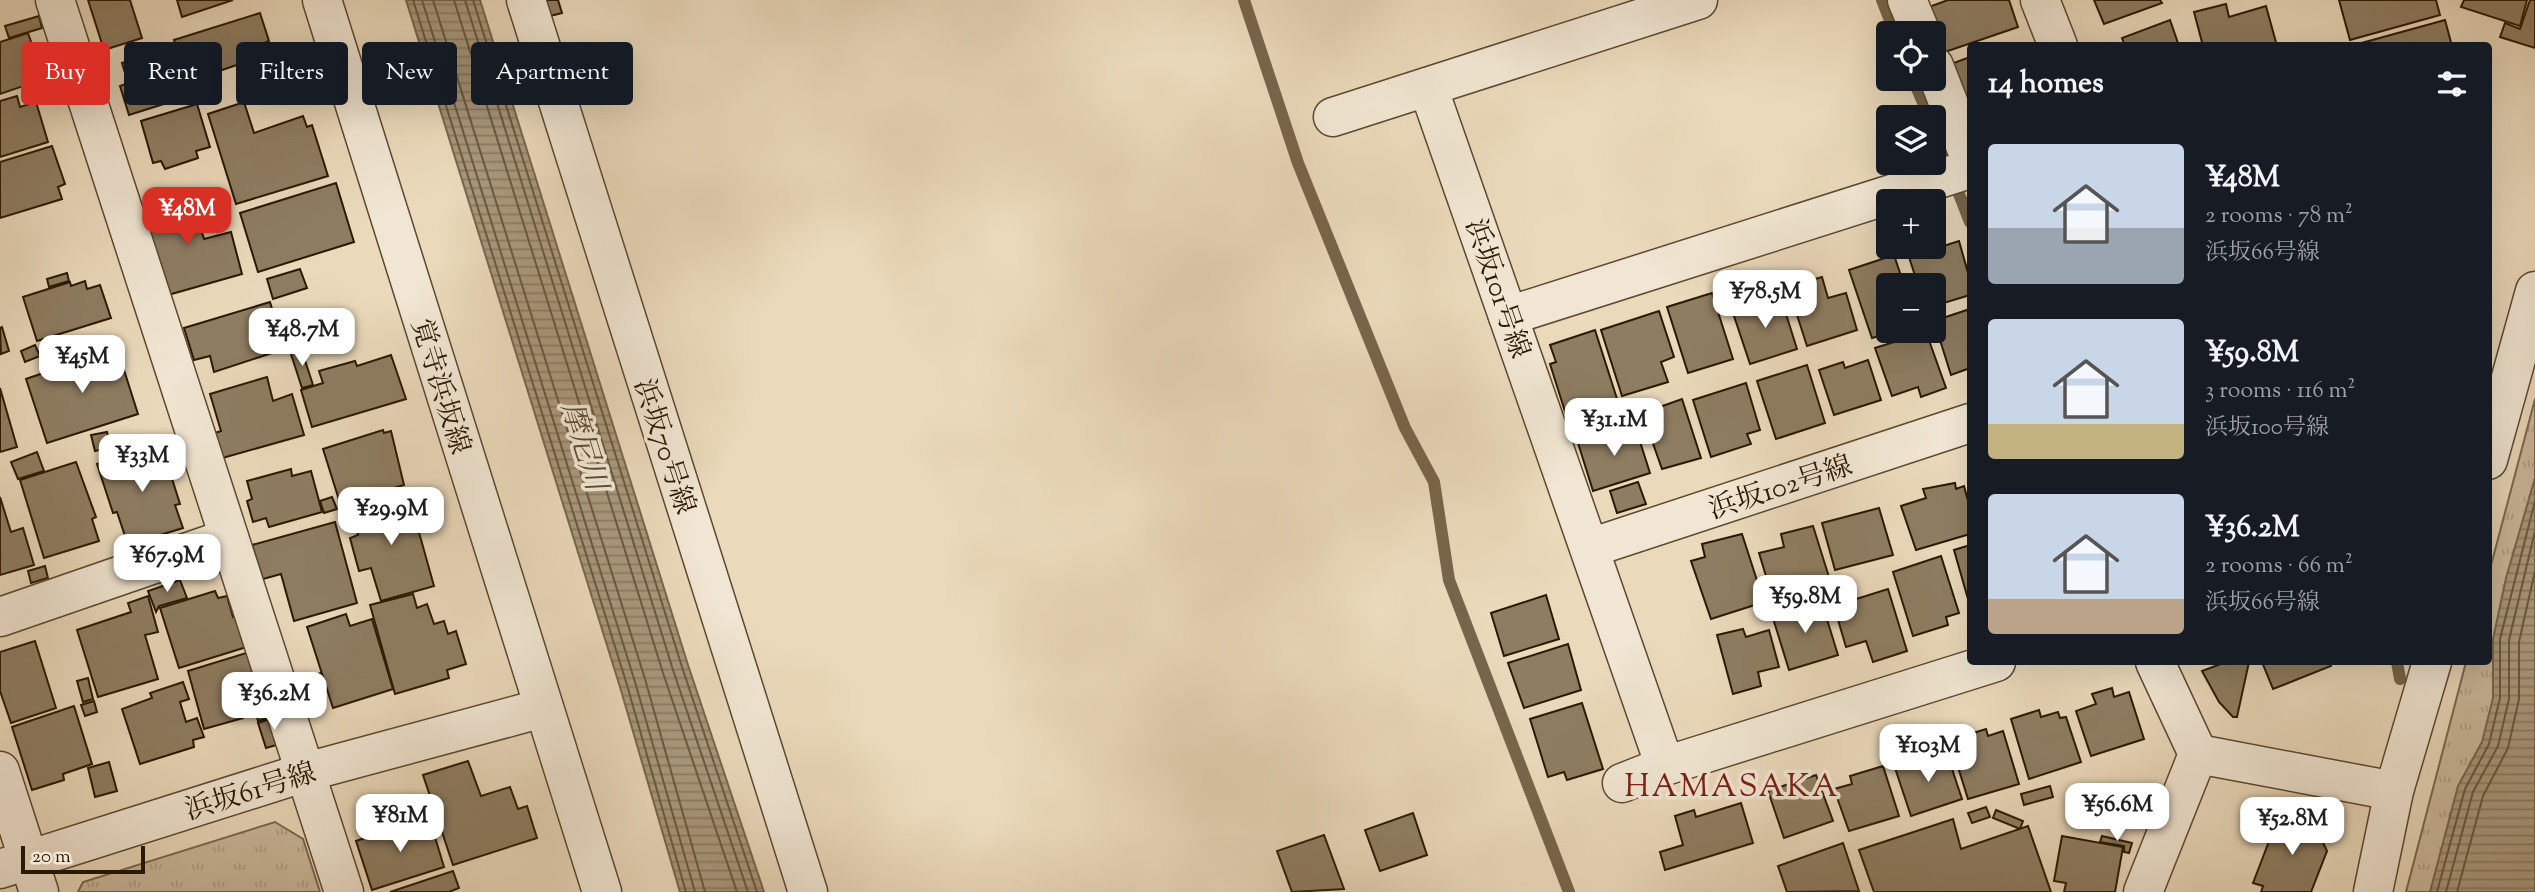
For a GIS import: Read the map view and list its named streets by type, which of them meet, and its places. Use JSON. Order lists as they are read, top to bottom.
{
  "streets": {
    "street": [
      "浜坂101号線",
      "覚寺浜坂線",
      "浜坂70号線",
      "浜坂102号線",
      "浜坂61号線"
    ]
  },
  "crossings": [
    ["浜坂101号線", "浜坂102号線"],
    ["覚寺浜坂線", "浜坂61号線"]
  ],
  "districts": ["HAMASAKA"],
  "water": ["摩尼川"],
  "scale_bar": "20 m",
  "page": {
    "map_buttons": ["+", "−"],
    "chip": [
      "Buy",
      "Rent",
      "Filters",
      "New",
      "Apartment"
    ],
    "heading": "14 homes",
    "list": [
      {
        "name": "¥48M",
        "note": "2 rooms · 78 m² · 浜坂66号線"
      },
      {
        "name": "¥59.8M",
        "note": "3 rooms · 116 m² · 浜坂100号線"
      },
      {
        "name": "¥36.2M",
        "note": "2 rooms · 66 m² · 浜坂66号線"
      }
    ],
    "price": [
      "¥48M",
      "¥78.5M",
      "¥48.7M",
      "¥45M",
      "¥31.1M",
      "¥33M",
      "¥29.9M",
      "¥67.9M",
      "¥59.8M",
      "¥36.2M",
      "¥103M",
      "¥56.6M",
      "¥81M",
      "¥52.8M"
    ],
    "scale": "20 m"
  }
}
